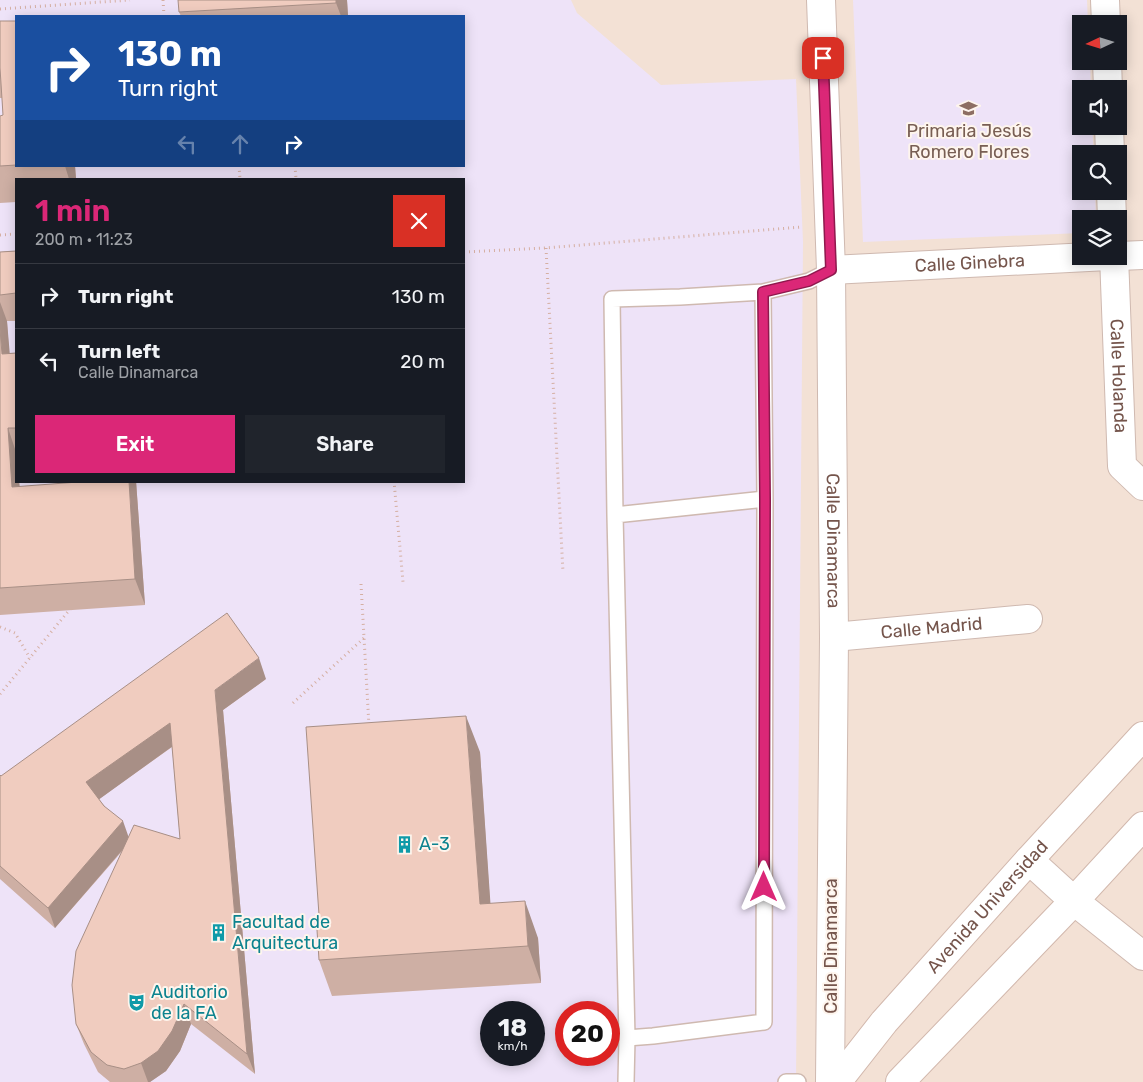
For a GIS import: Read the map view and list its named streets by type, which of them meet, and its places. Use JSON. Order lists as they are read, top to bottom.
{
  "streets": {
    "street": [
      "Calle Ginebra",
      "Calle Holanda",
      "Calle Dinamarca",
      "Calle Madrid",
      "Avenida Universidad"
    ]
  },
  "crossings": [
    ["Calle Ginebra", "Calle Dinamarca"],
    ["Calle Dinamarca", "Calle Madrid"]
  ],
  "places": {
    "school or university": ["Primaria Jesús Romero Flores"],
    "building": ["A-3", "Facultad de Arquitectura"],
    "theatre": ["Auditorio de la FA"]
  },
  "north": "left",
  "page": {
    "turn": ["130 m", "Turn right"],
    "heading": ["1 min", "200 m · 11:23"],
    "list": [
      {
        "name": "Turn right",
        "value": "130 m"
      },
      {
        "name": "Turn left",
        "note": "Calle Dinamarca",
        "value": "20 m"
      }
    ],
    "buttons": ["Exit", "Share"],
    "speed": "18 km/h",
    "limit": "20"
  }
}
